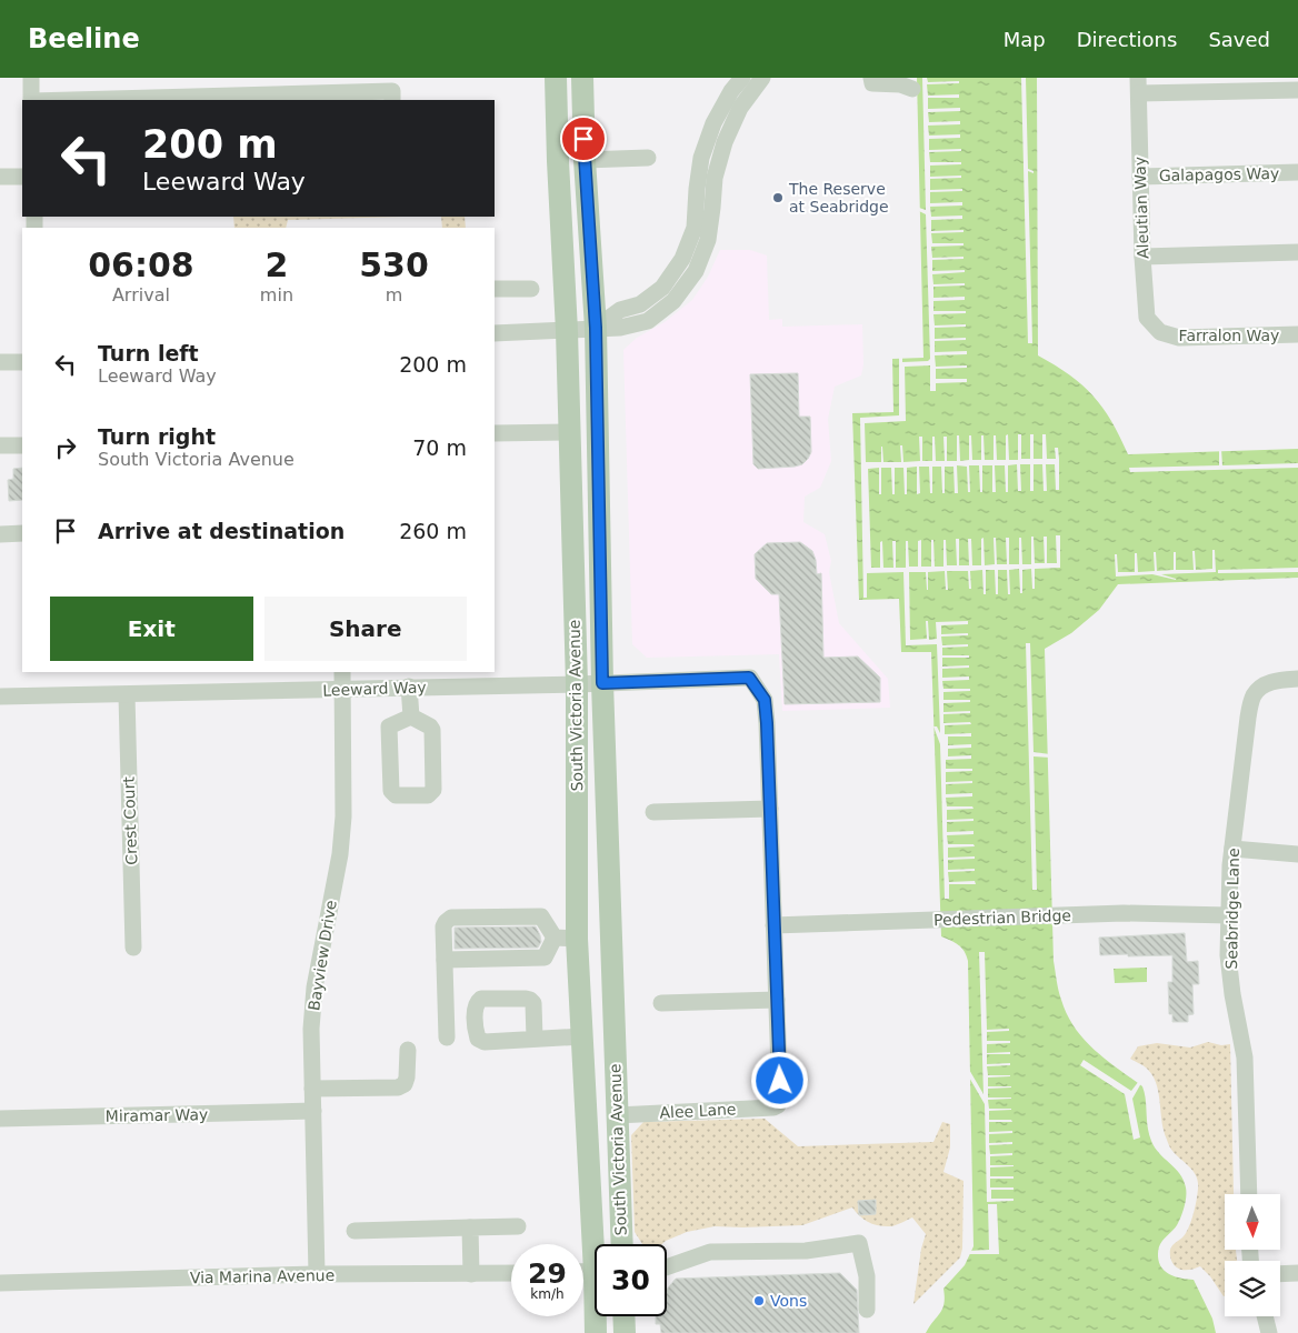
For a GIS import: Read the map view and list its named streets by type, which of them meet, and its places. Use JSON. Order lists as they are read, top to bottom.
{
  "streets": {
    "main road": ["South Victoria Avenue"],
    "street": [
      "Galapagos Way",
      "Aleutian Way",
      "Farralon Way",
      "Leeward Way",
      "Crest Court",
      "Seabridge Lane",
      "Pedestrian Bridge",
      "Bayview Drive",
      "Alee Lane",
      "Miramar Way",
      "Via Marina Avenue"
    ]
  },
  "crossings": [
    ["Galapagos Way", "Aleutian Way"],
    ["Aleutian Way", "Farralon Way"],
    ["Leeward Way", "South Victoria Avenue"],
    ["Leeward Way", "Crest Court"],
    ["Leeward Way", "Bayview Drive"],
    ["South Victoria Avenue", "Alee Lane"],
    ["Seabridge Lane", "Pedestrian Bridge"],
    ["Bayview Drive", "Miramar Way"],
    ["Bayview Drive", "Via Marina Avenue"]
  ],
  "places": ["The Reserve at Seabridge", "Vons"],
  "north": "bottom",
  "page": {
    "header": "Beeline",
    "nav": ["Map", "Directions", "Saved"],
    "turn": ["200 m", "Leeward Way"],
    "eta": [
      "06:08",
      "Arrival",
      "2",
      "min",
      "530",
      "m"
    ],
    "list": [
      {
        "name": "Turn left",
        "note": "Leeward Way",
        "value": "200 m"
      },
      {
        "name": "Turn right",
        "note": "South Victoria Avenue",
        "value": "70 m"
      },
      {
        "name": "Arrive at destination",
        "value": "260 m"
      }
    ],
    "buttons": ["Exit", "Share"],
    "speed": "29 km/h",
    "limit": "30"
  }
}
